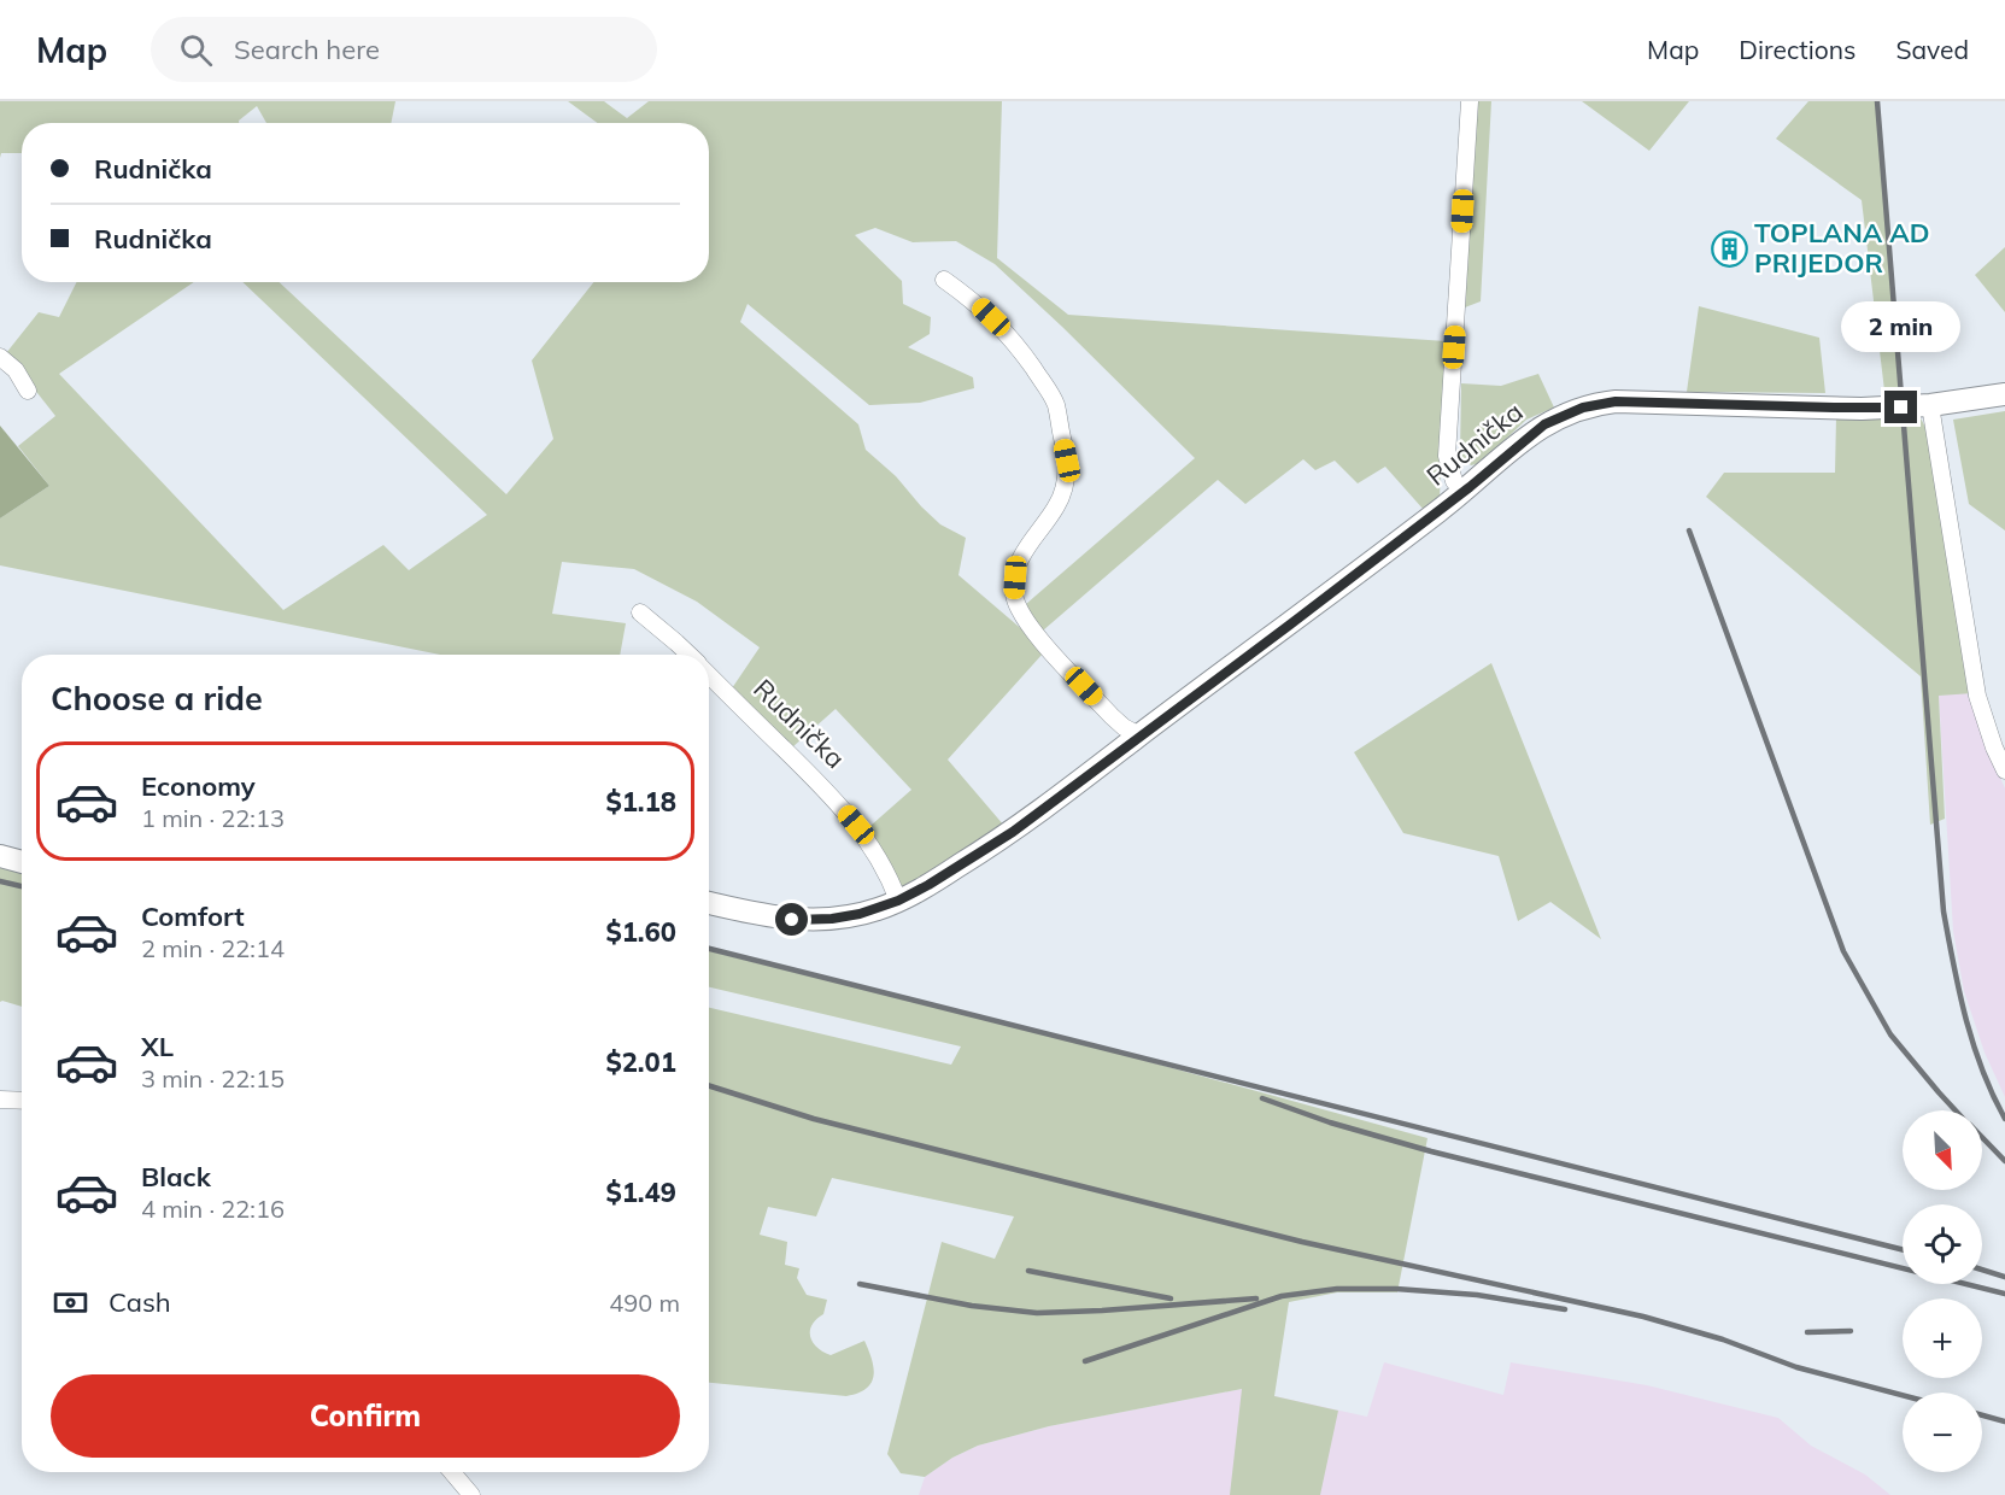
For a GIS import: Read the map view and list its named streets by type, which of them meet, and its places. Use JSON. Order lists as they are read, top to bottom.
{
  "streets": {
    "street": ["Rudnička"]
  },
  "places": {
    "building": ["TOPLANA AD PRIJEDOR"]
  },
  "north": "bottom right",
  "page": {
    "header": "Map",
    "search": "Search here",
    "nav": ["Map", "Directions", "Saved"],
    "banner": ["Rudnička", "Rudnička"],
    "bubble": "2 min",
    "heading": "Choose a ride",
    "list": [
      {
        "name": "Economy",
        "note": "1 min · 22:13",
        "value": "$1.18"
      },
      {
        "name": "Comfort",
        "note": "2 min · 22:14",
        "value": "$1.60"
      },
      {
        "name": "XL",
        "note": "3 min · 22:15",
        "value": "$2.01"
      },
      {
        "name": "Black",
        "note": "4 min · 22:16",
        "value": "$1.49"
      }
    ],
    "map_buttons": ["+", "−"],
    "pay": ["Cash", "490 m"],
    "buttons": "Confirm"
  }
}
